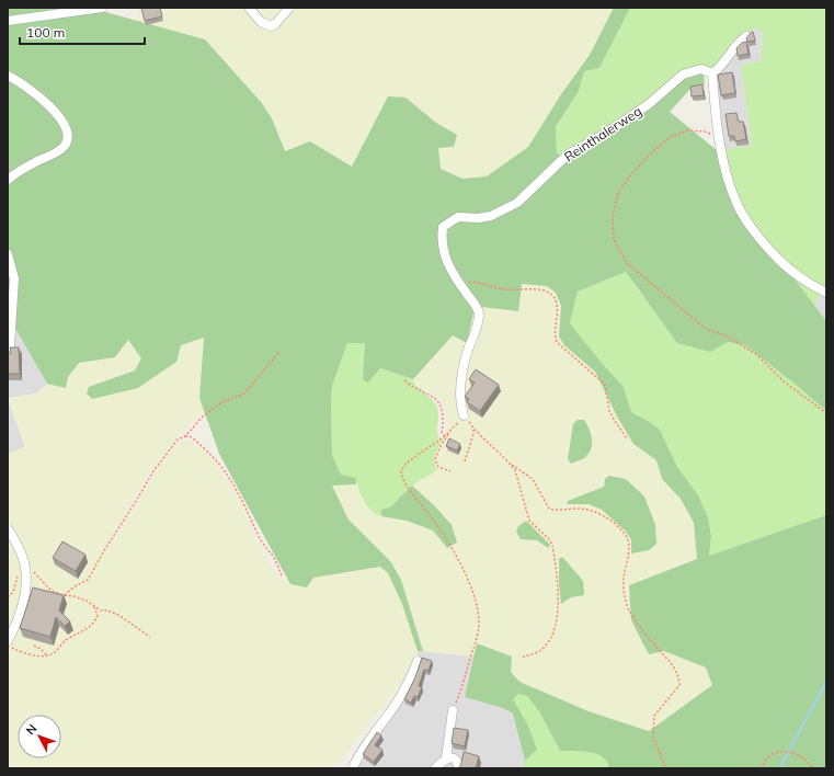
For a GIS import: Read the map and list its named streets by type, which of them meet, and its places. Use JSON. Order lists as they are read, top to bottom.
{
  "streets": {
    "street": ["Reinthalerweg"]
  },
  "scale_bar": "100 m",
  "north": "top left"
}
